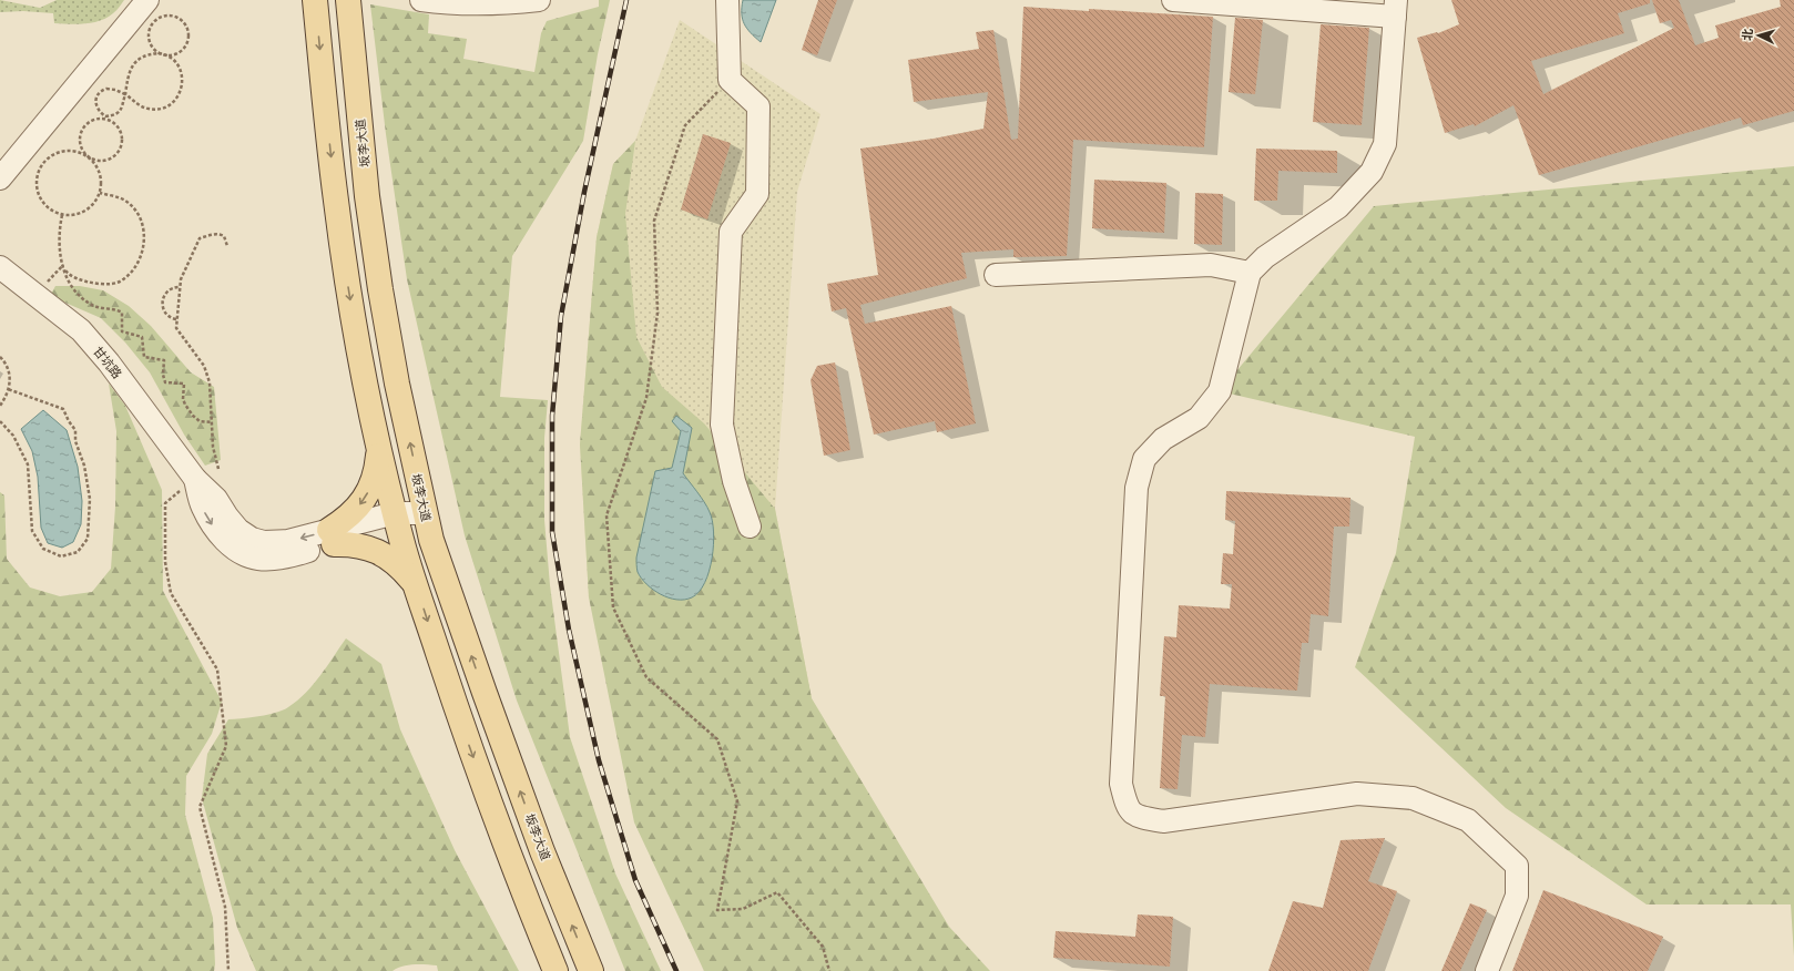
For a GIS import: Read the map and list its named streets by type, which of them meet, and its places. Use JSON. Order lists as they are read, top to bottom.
{
  "streets": {
    "main road": ["坂李大道"],
    "street": ["甘坑路"]
  },
  "crossings": [
    ["坂李大道", "甘坑路"]
  ],
  "north": "left"
}
